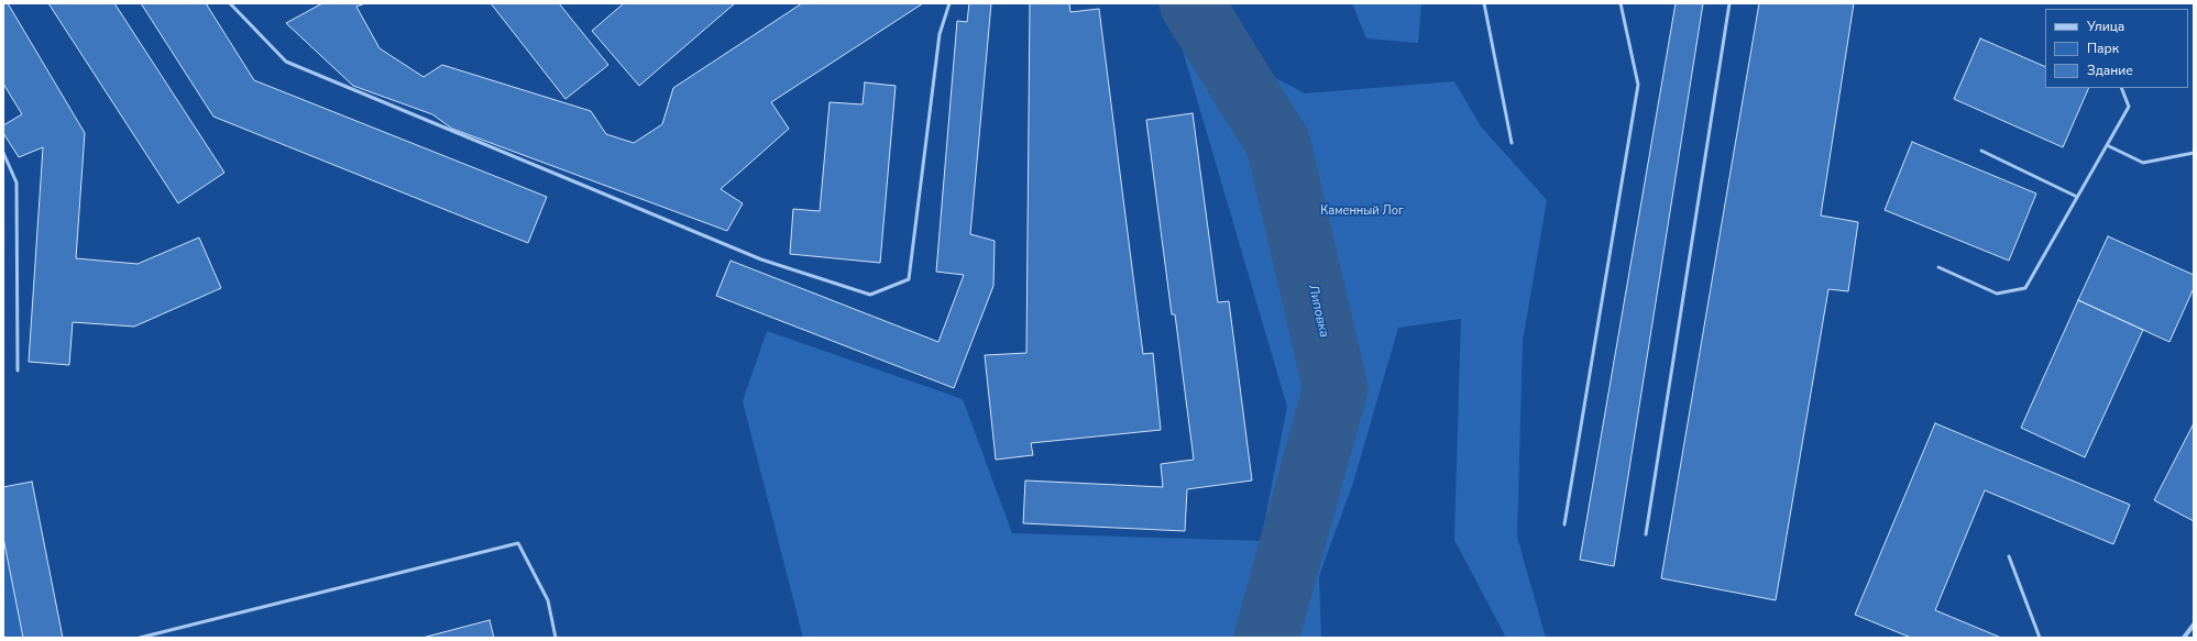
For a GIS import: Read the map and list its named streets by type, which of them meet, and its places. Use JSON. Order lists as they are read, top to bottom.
{
  "water": ["Липовка"],
  "parks": ["Каменный Лог"],
  "legend": ["Улица", "Парк", "Здание"]
}
